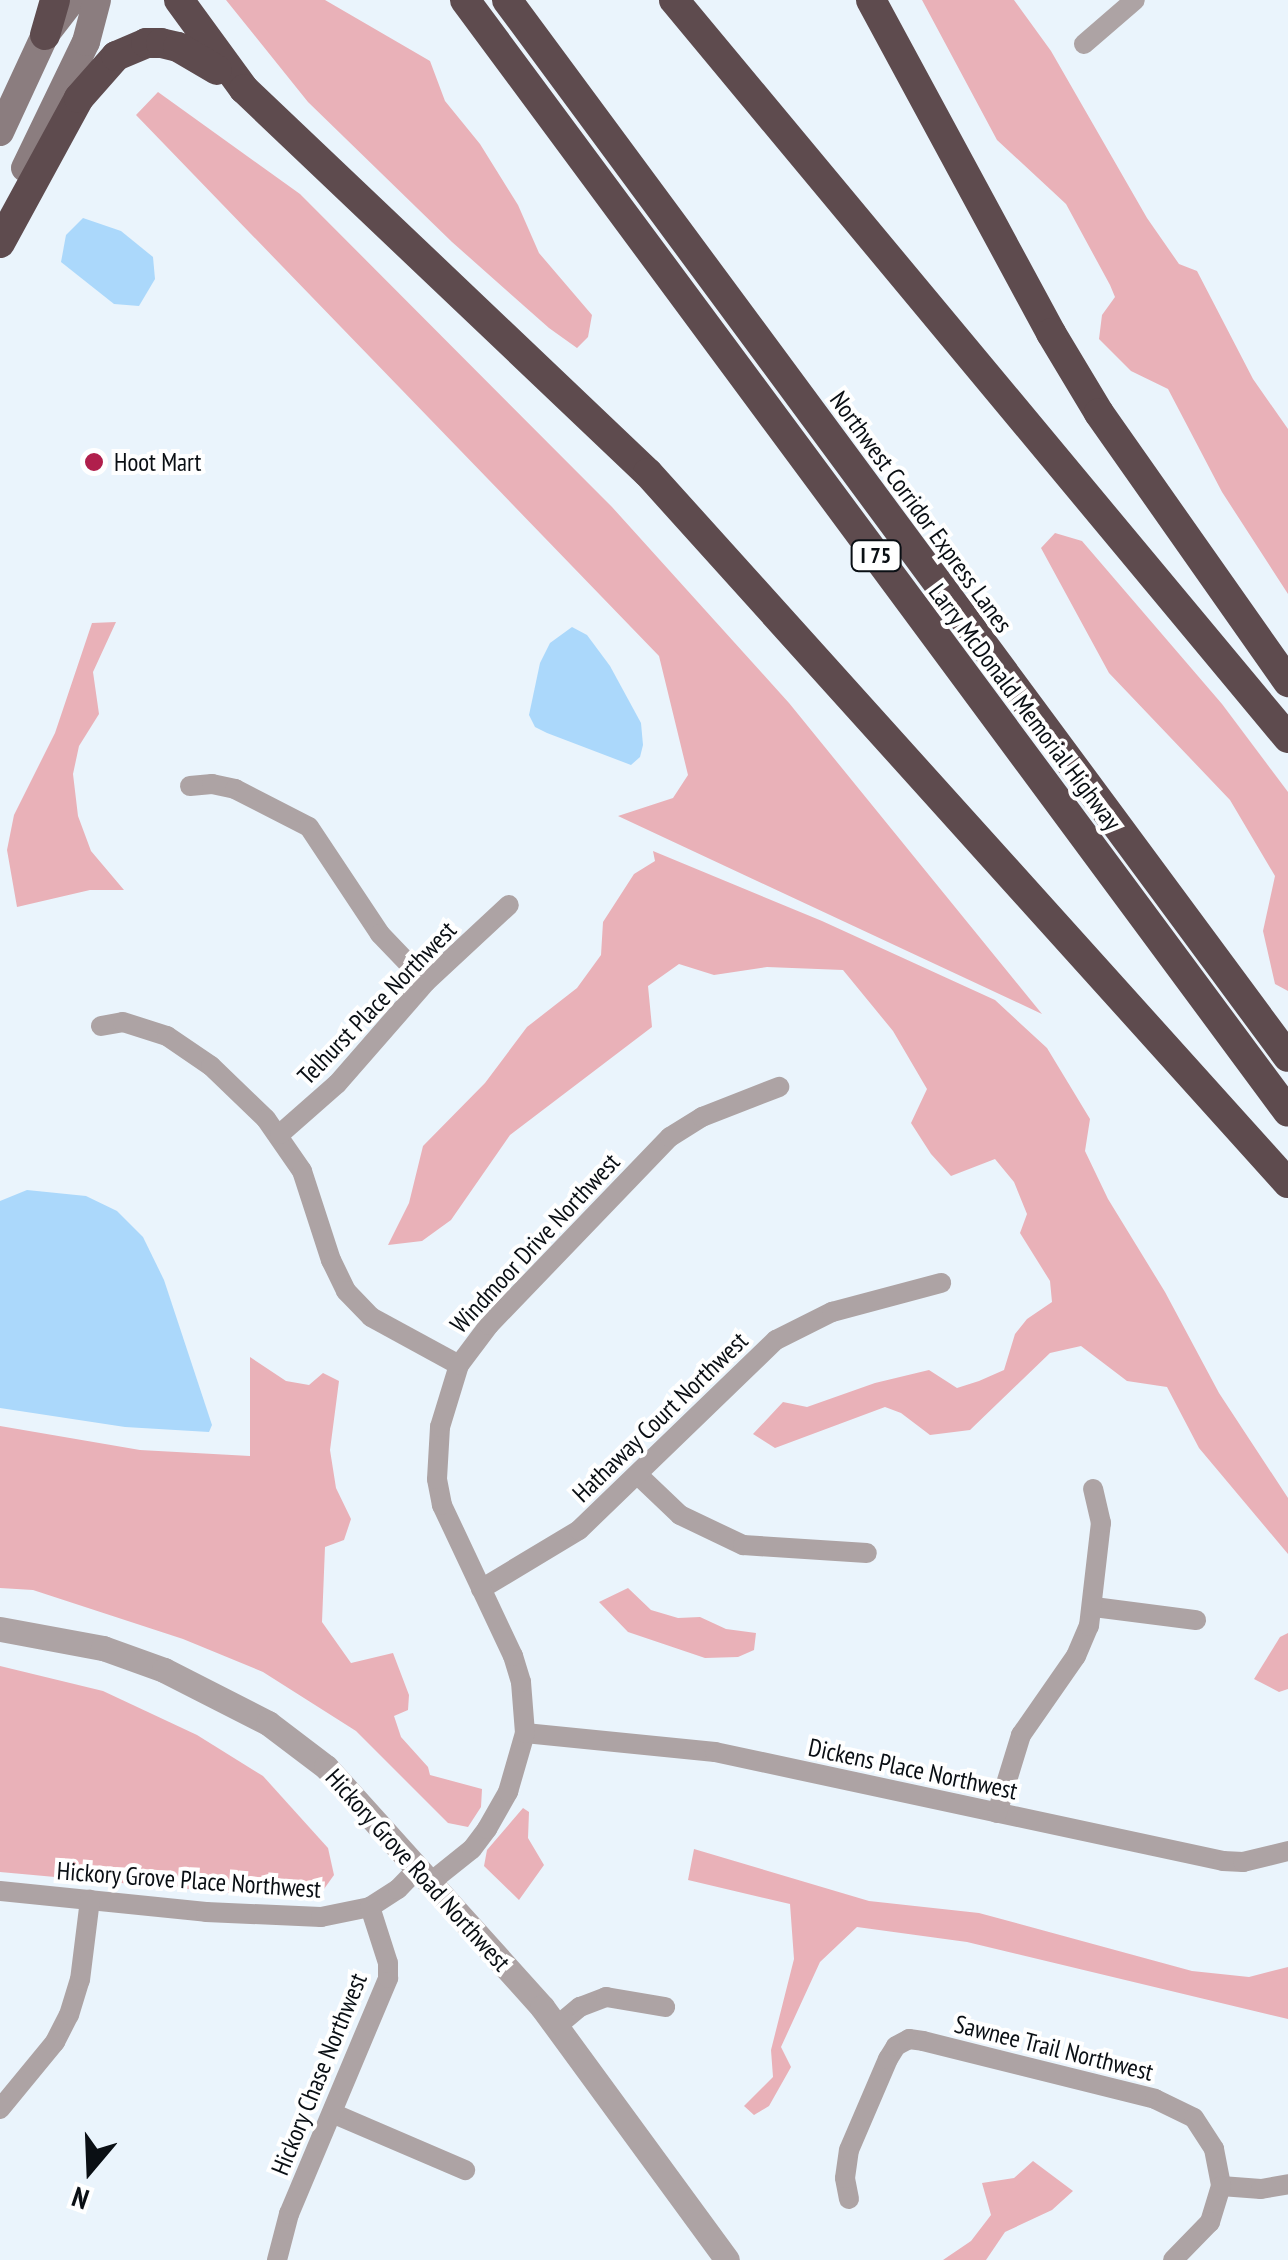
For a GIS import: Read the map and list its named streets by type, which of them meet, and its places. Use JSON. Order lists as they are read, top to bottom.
{
  "streets": {
    "highway": ["Northwest Corridor Express Lanes", "I 75", "Larry McDonald Memorial Highway"],
    "street": [
      "Telhurst Place Northwest",
      "Windmoor Drive Northwest",
      "Hathaway Court Northwest",
      "Dickens Place Northwest",
      "Hickory Grove Road Northwest",
      "Hickory Grove Place Northwest",
      "Sawnee Trail Northwest",
      "Hickory Chase Northwest"
    ]
  },
  "crossings": [
    ["Windmoor Drive Northwest", "Hathaway Court Northwest"],
    ["Windmoor Drive Northwest", "Dickens Place Northwest"],
    ["Windmoor Drive Northwest", "Hickory Grove Road Northwest"],
    ["Windmoor Drive Northwest", "Hickory Grove Place Northwest"],
    ["Hickory Grove Road Northwest", "Hickory Grove Place Northwest"],
    ["Hickory Grove Place Northwest", "Hickory Chase Northwest"]
  ],
  "places": ["Hoot Mart"],
  "north": "bottom"
}
